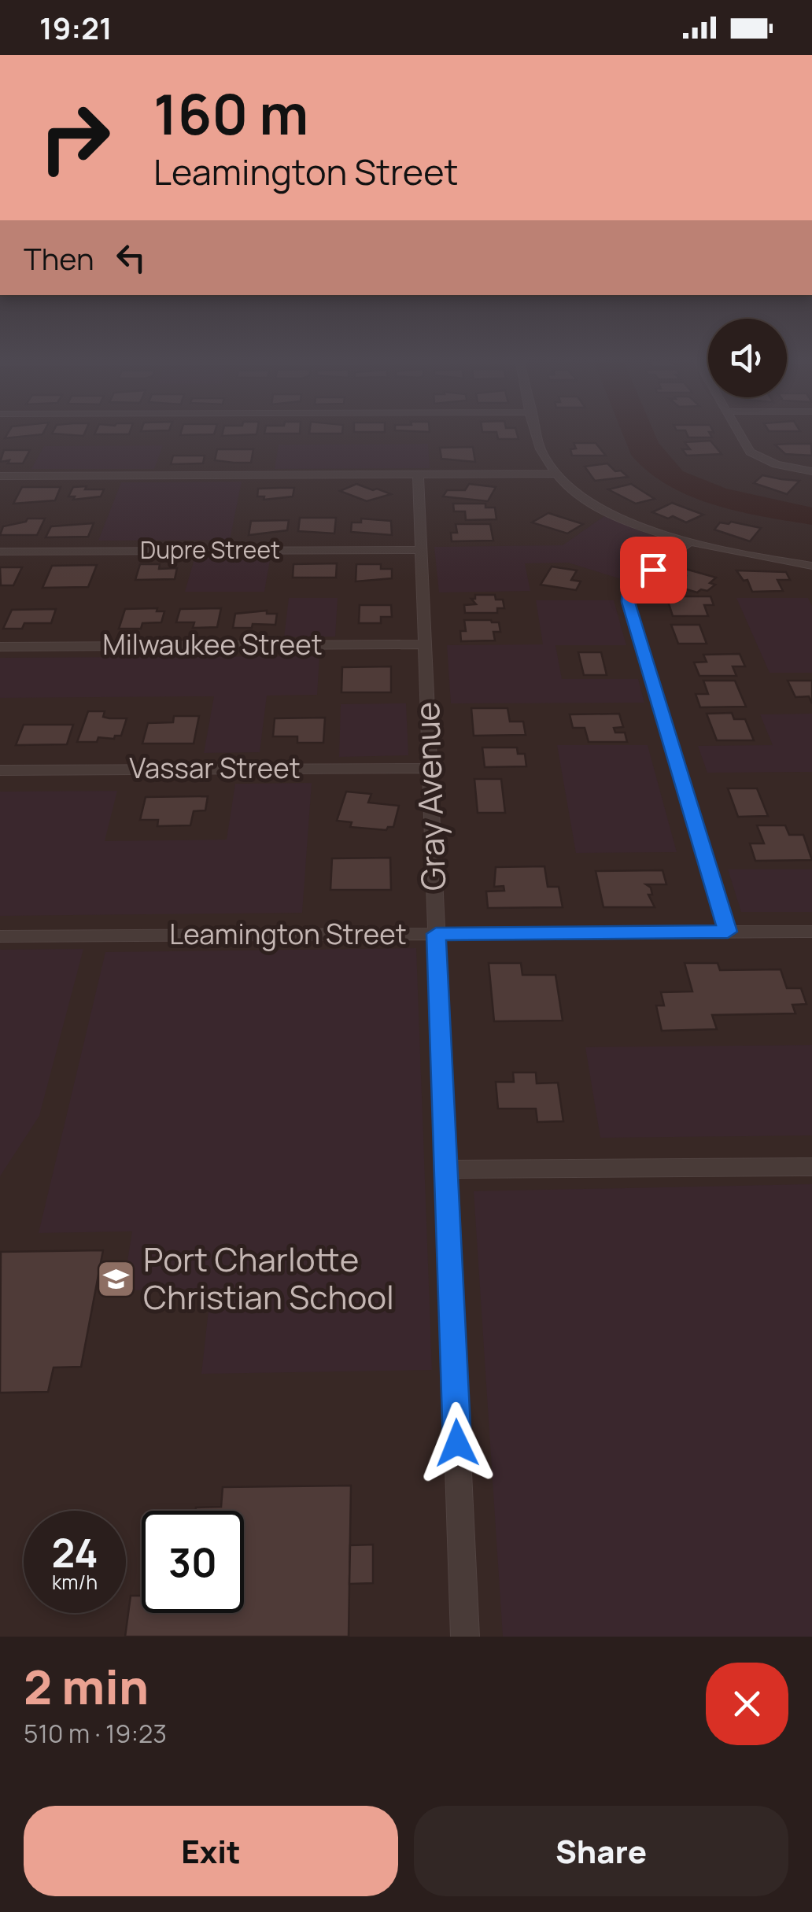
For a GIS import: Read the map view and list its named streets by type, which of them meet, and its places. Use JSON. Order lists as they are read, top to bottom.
{
  "streets": {
    "street": [
      "Dupre Street",
      "Milwaukee Street",
      "Vassar Street",
      "Gray Avenue",
      "Leamington Street"
    ]
  },
  "crossings": [
    ["Dupre Street", "Gray Avenue"],
    ["Milwaukee Street", "Gray Avenue"],
    ["Vassar Street", "Gray Avenue"],
    ["Gray Avenue", "Leamington Street"]
  ],
  "places": {
    "school or university": ["Port Charlotte Christian School"]
  },
  "page": {
    "status": "19:21",
    "turn": ["160 m", "Leamington Street"],
    "then": "Then",
    "speed": "24 km/h",
    "limit": "30",
    "heading": ["2 min", "510 m · 19:23"],
    "buttons": ["Exit", "Share"]
  }
}
